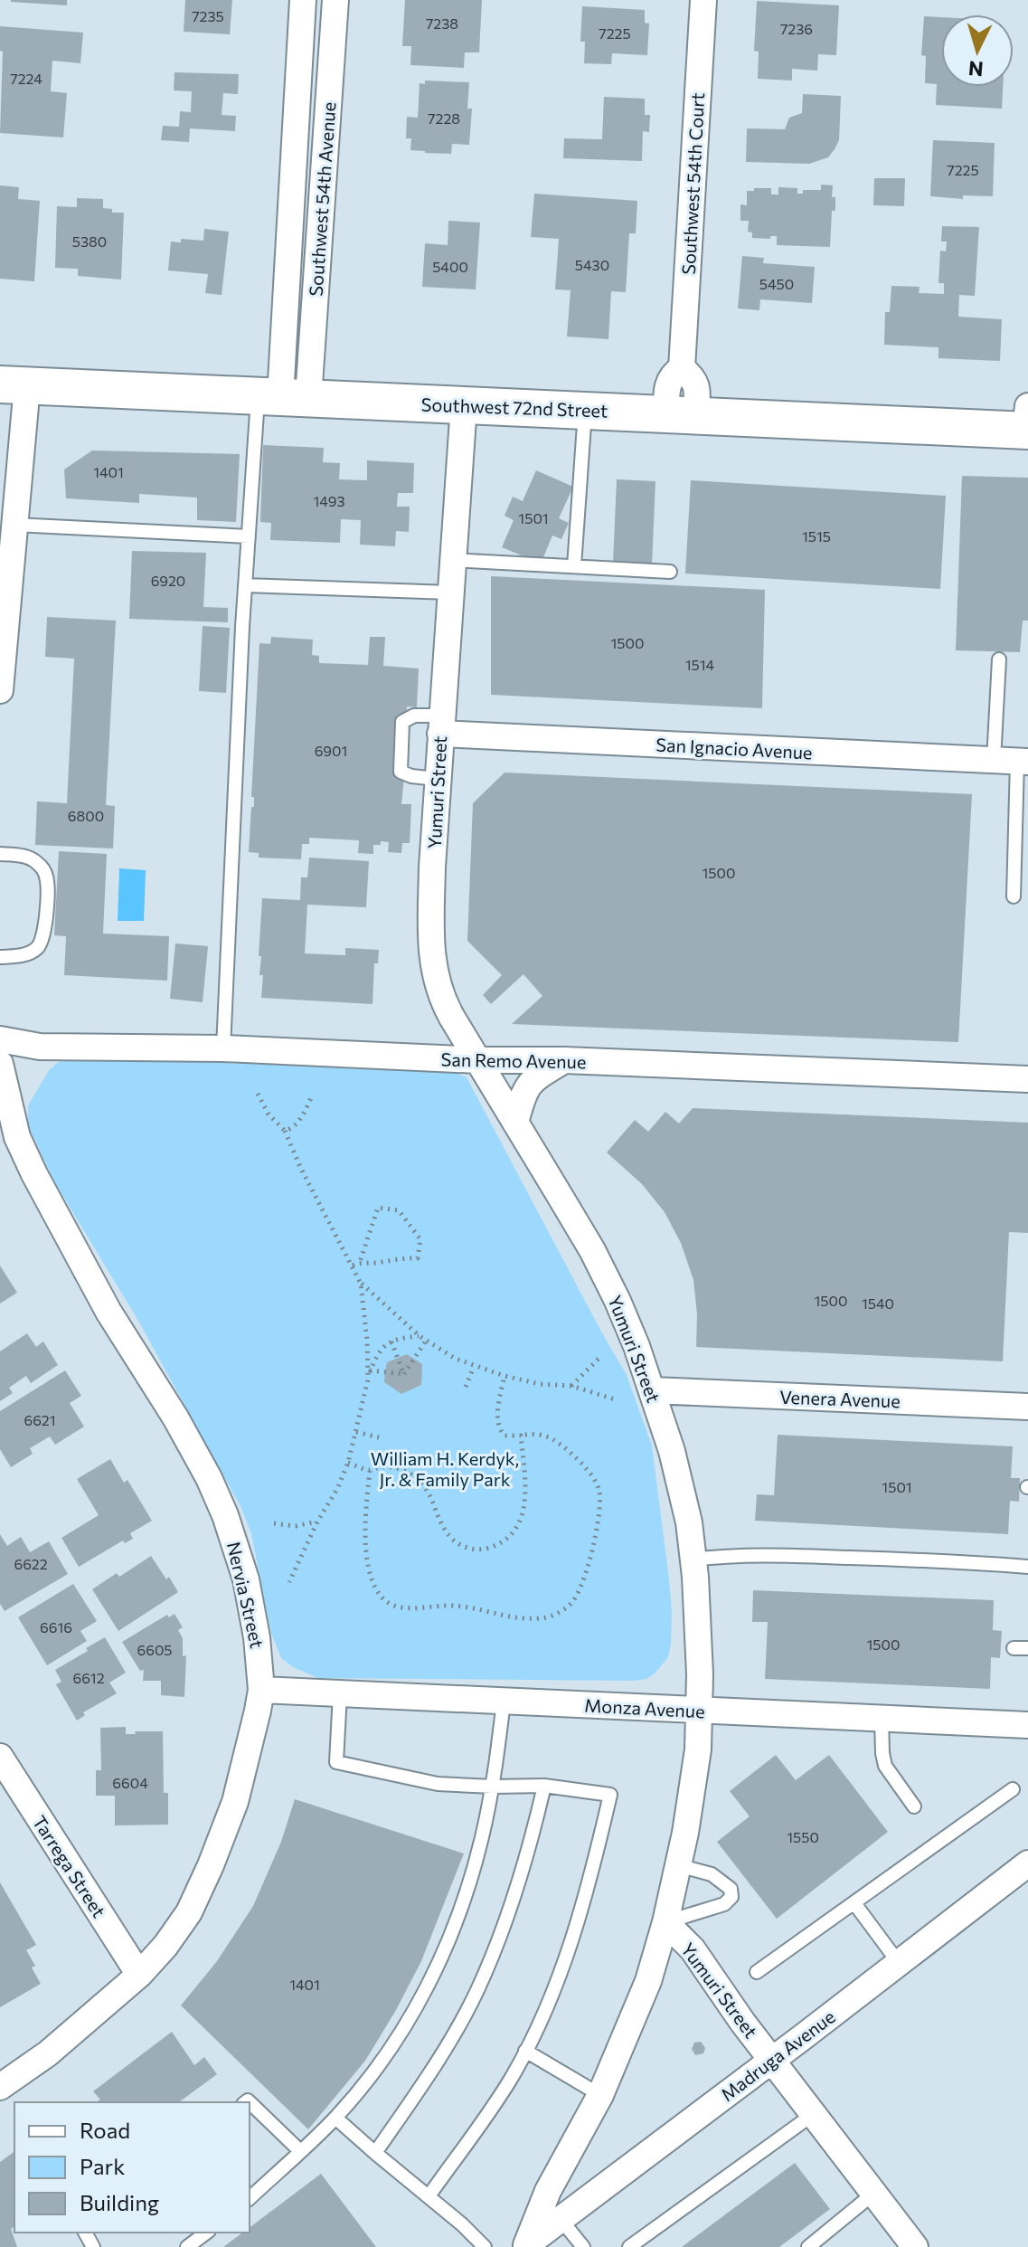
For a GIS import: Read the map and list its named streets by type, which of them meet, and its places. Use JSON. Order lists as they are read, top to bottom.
{
  "streets": {
    "main road": ["Southwest 72nd Street"],
    "street": [
      "Southwest 54th Court",
      "Southwest 54th Avenue",
      "San Ignacio Avenue",
      "Yumuri Street",
      "San Remo Avenue",
      "Venera Avenue",
      "Nervia Street",
      "Monza Avenue",
      "Tarrega Street",
      "Madruga Avenue"
    ]
  },
  "crossings": [
    ["Southwest 54th Court", "Southwest 72nd Street"],
    ["Southwest 54th Avenue", "Southwest 72nd Street"],
    ["Southwest 72nd Street", "Yumuri Street"],
    ["San Ignacio Avenue", "Yumuri Street"],
    ["Yumuri Street", "San Remo Avenue"],
    ["Yumuri Street", "Venera Avenue"],
    ["Yumuri Street", "Monza Avenue"],
    ["Yumuri Street", "Madruga Avenue"],
    ["Nervia Street", "Monza Avenue"],
    ["Nervia Street", "Tarrega Street"]
  ],
  "parks": ["William H. Kerdyk, Jr. & Family Park"],
  "house_numbers": [
    "7235",
    "7238",
    "7236",
    "7225",
    "7224",
    "7228",
    "7225",
    "5380",
    "5430",
    "5400",
    "5450",
    "1401",
    "1493",
    "1501",
    "1515",
    "6920",
    "1500",
    "1514",
    "6901",
    "6800",
    "1500",
    "1500",
    "1540",
    "6621",
    "1501",
    "6622",
    "6616",
    "1500",
    "6605",
    "6612",
    "6604",
    "1550",
    "1401"
  ],
  "legend": ["Road", "Park", "Building"],
  "north": "bottom"
}
